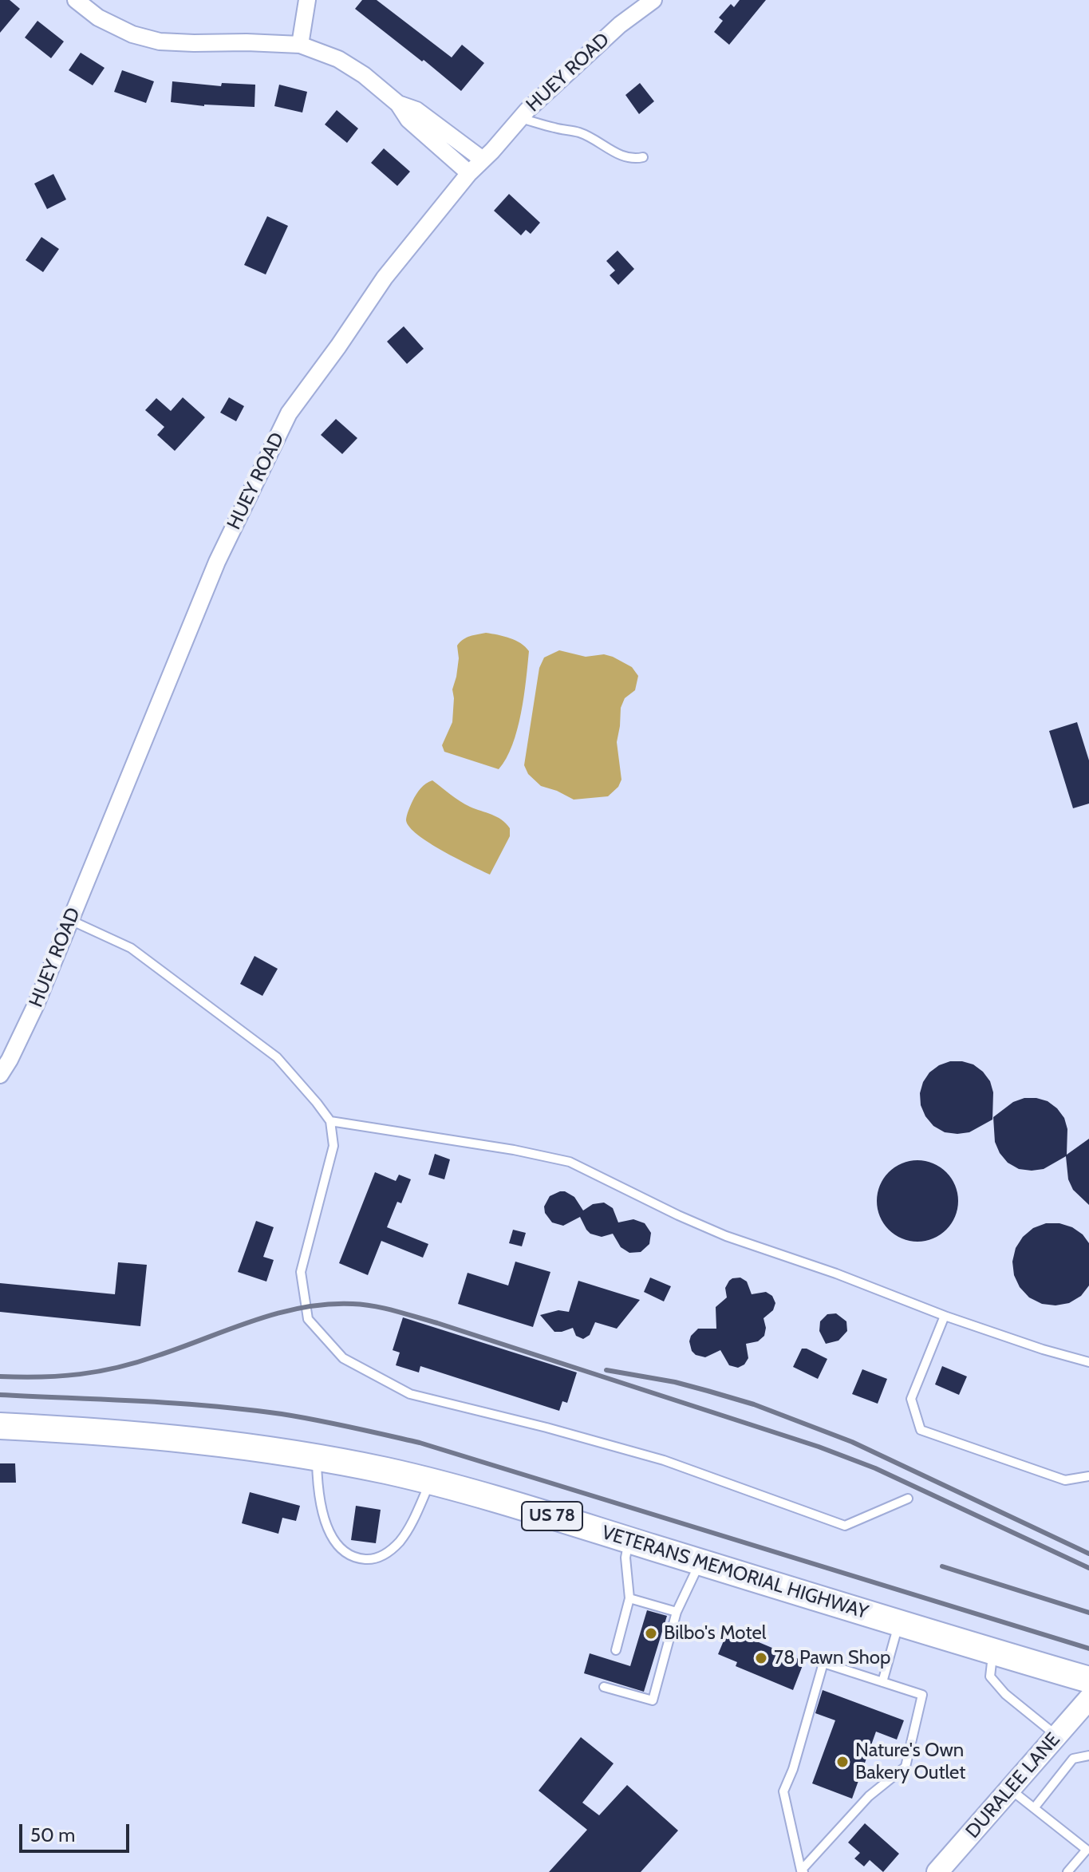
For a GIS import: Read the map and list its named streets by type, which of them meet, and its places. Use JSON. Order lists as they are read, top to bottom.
{
  "streets": {
    "main road": ["US 78", "VETERANS MEMORIAL HIGHWAY"],
    "street": ["HUEY ROAD", "DURALEE LANE"]
  },
  "places": ["Bilbo's Motel", "78 Pawn Shop", "Nature's Own Bakery Outlet"],
  "scale_bar": "50 m"
}
